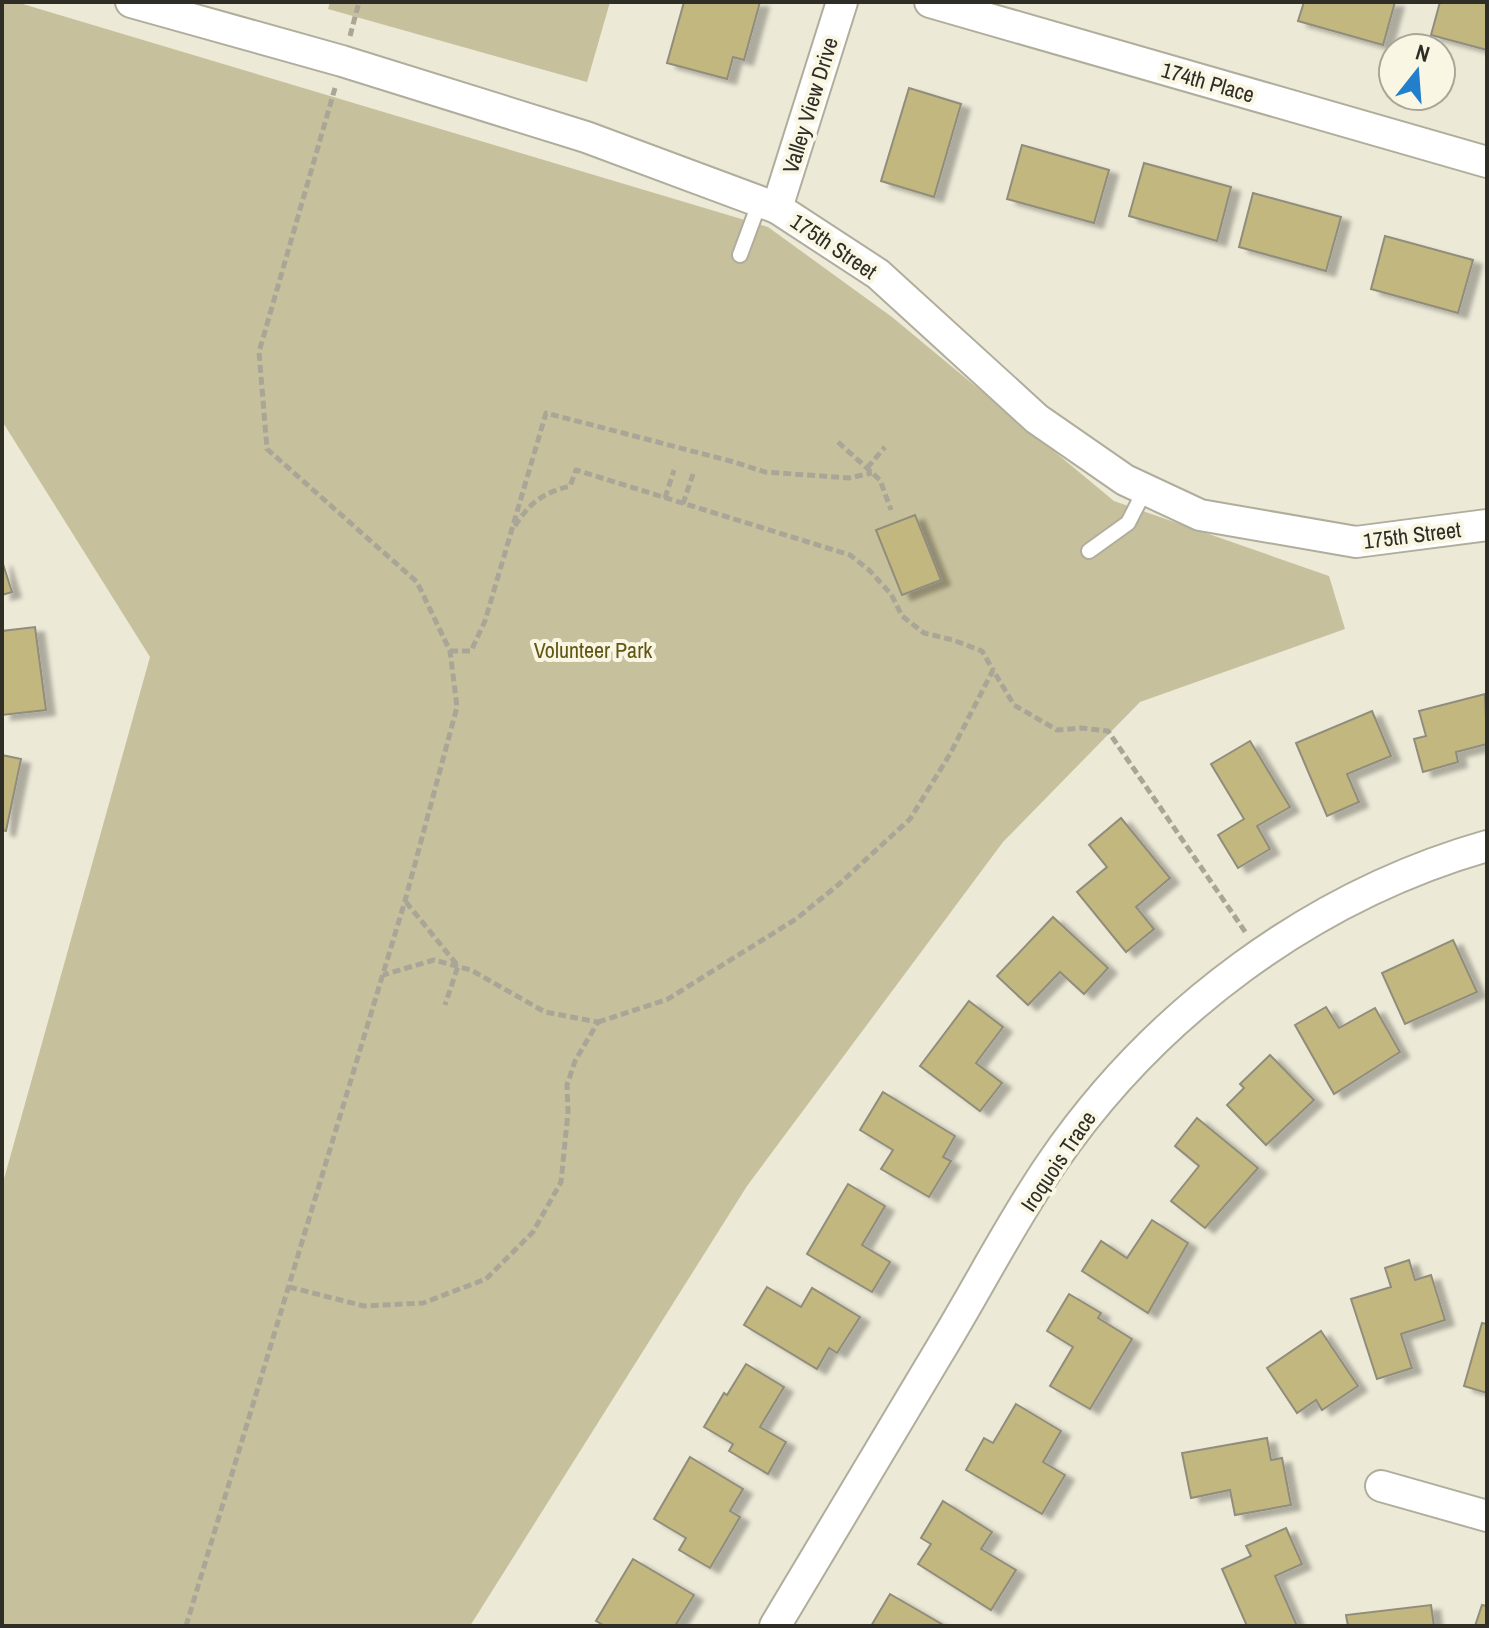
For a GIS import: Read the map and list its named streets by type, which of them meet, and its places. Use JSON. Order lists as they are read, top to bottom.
{
  "streets": {
    "street": [
      "174th Place",
      "Valley View Drive",
      "175th Street",
      "Iroquois Trace"
    ]
  },
  "crossings": [
    ["Valley View Drive", "175th Street"]
  ],
  "parks": ["Volunteer Park"],
  "north": "top"
}
